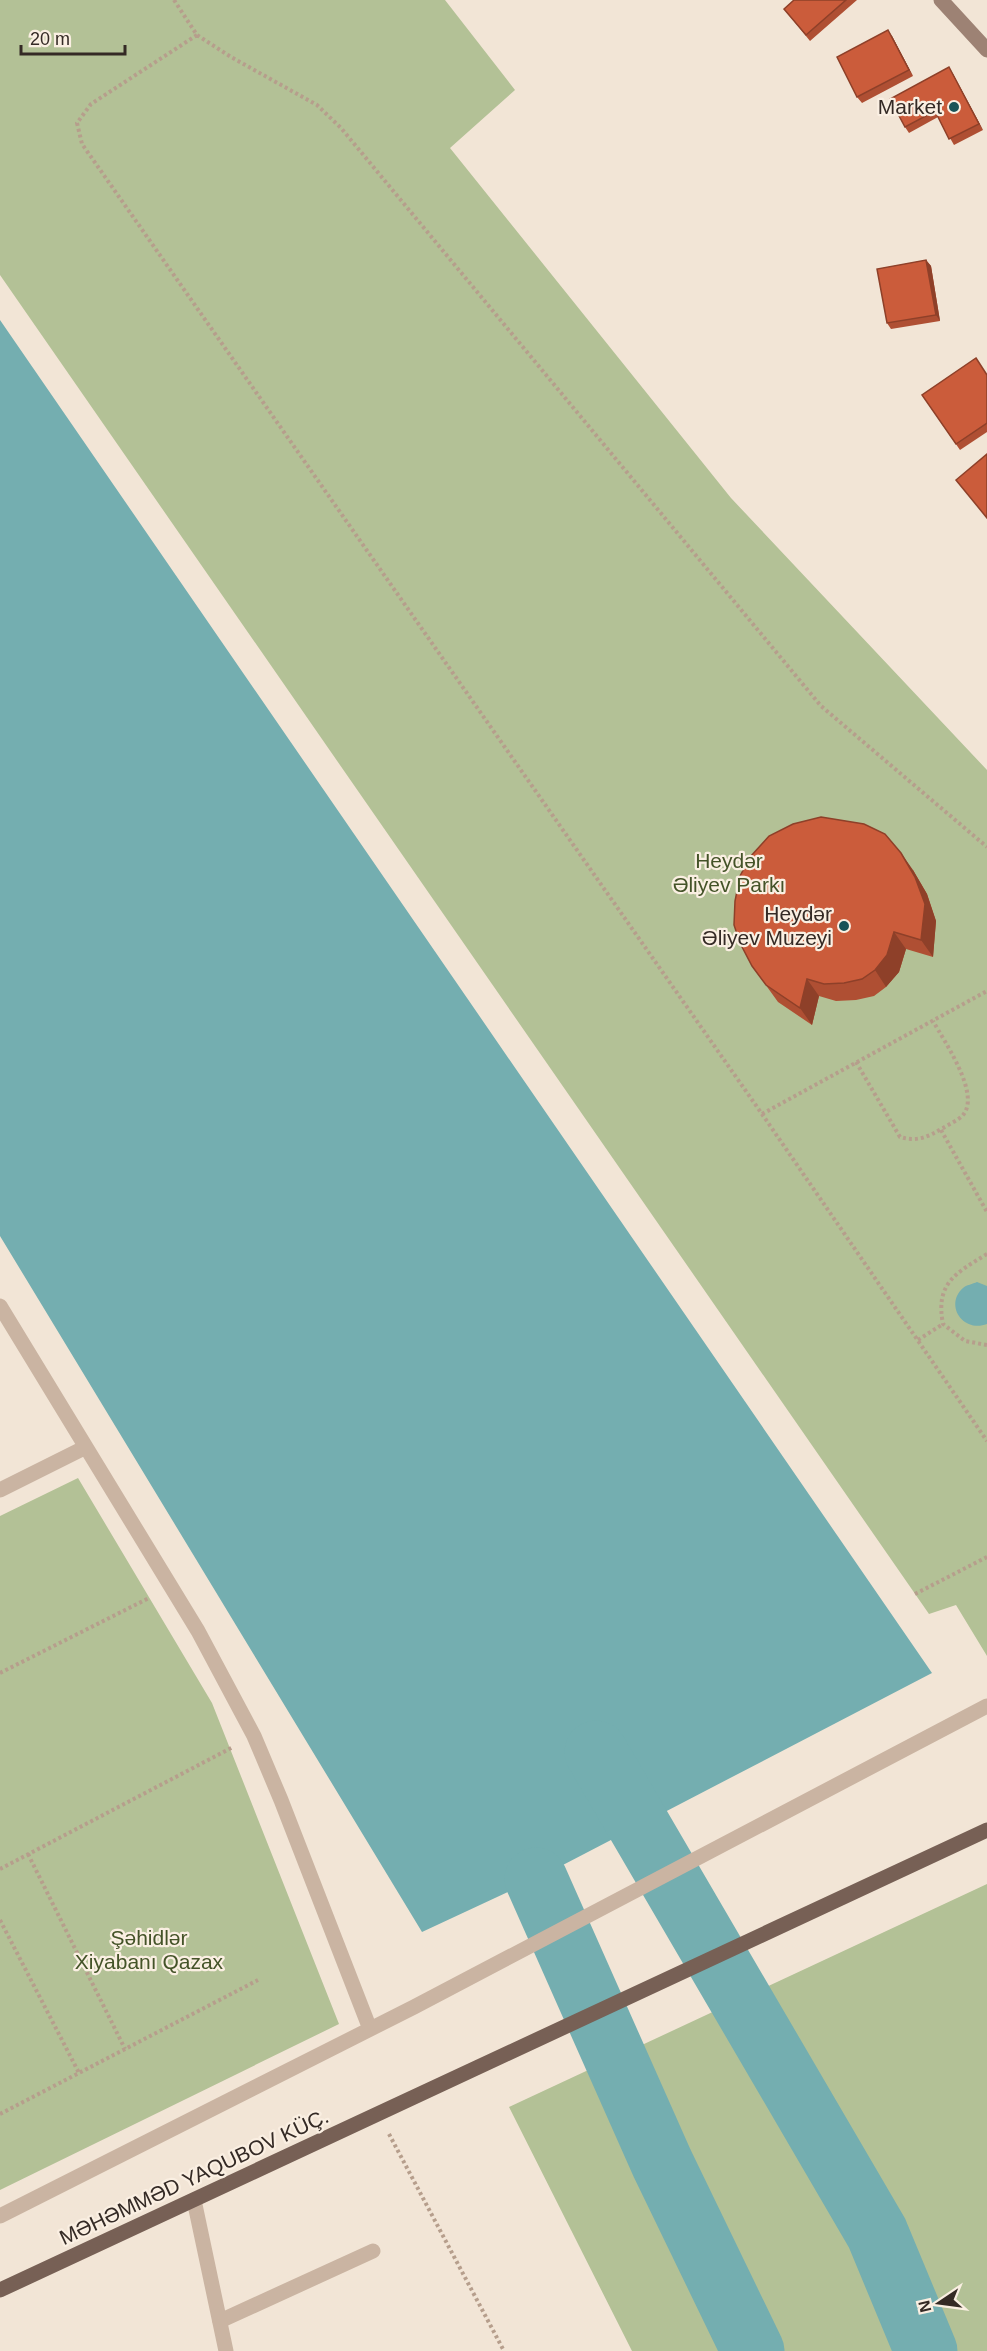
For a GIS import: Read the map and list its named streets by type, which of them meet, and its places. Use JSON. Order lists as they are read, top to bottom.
{
  "streets": {
    "main road": ["MƏHƏMMƏD YAQUBOV KÜÇ."]
  },
  "parks": ["Heydər Əliyev Parkı", "Şəhidlər Xiyabanı Qazax"],
  "places": ["Market", "Heydər Əliyev Muzeyi"],
  "scale_bar": "20 m",
  "north": "left"
}
